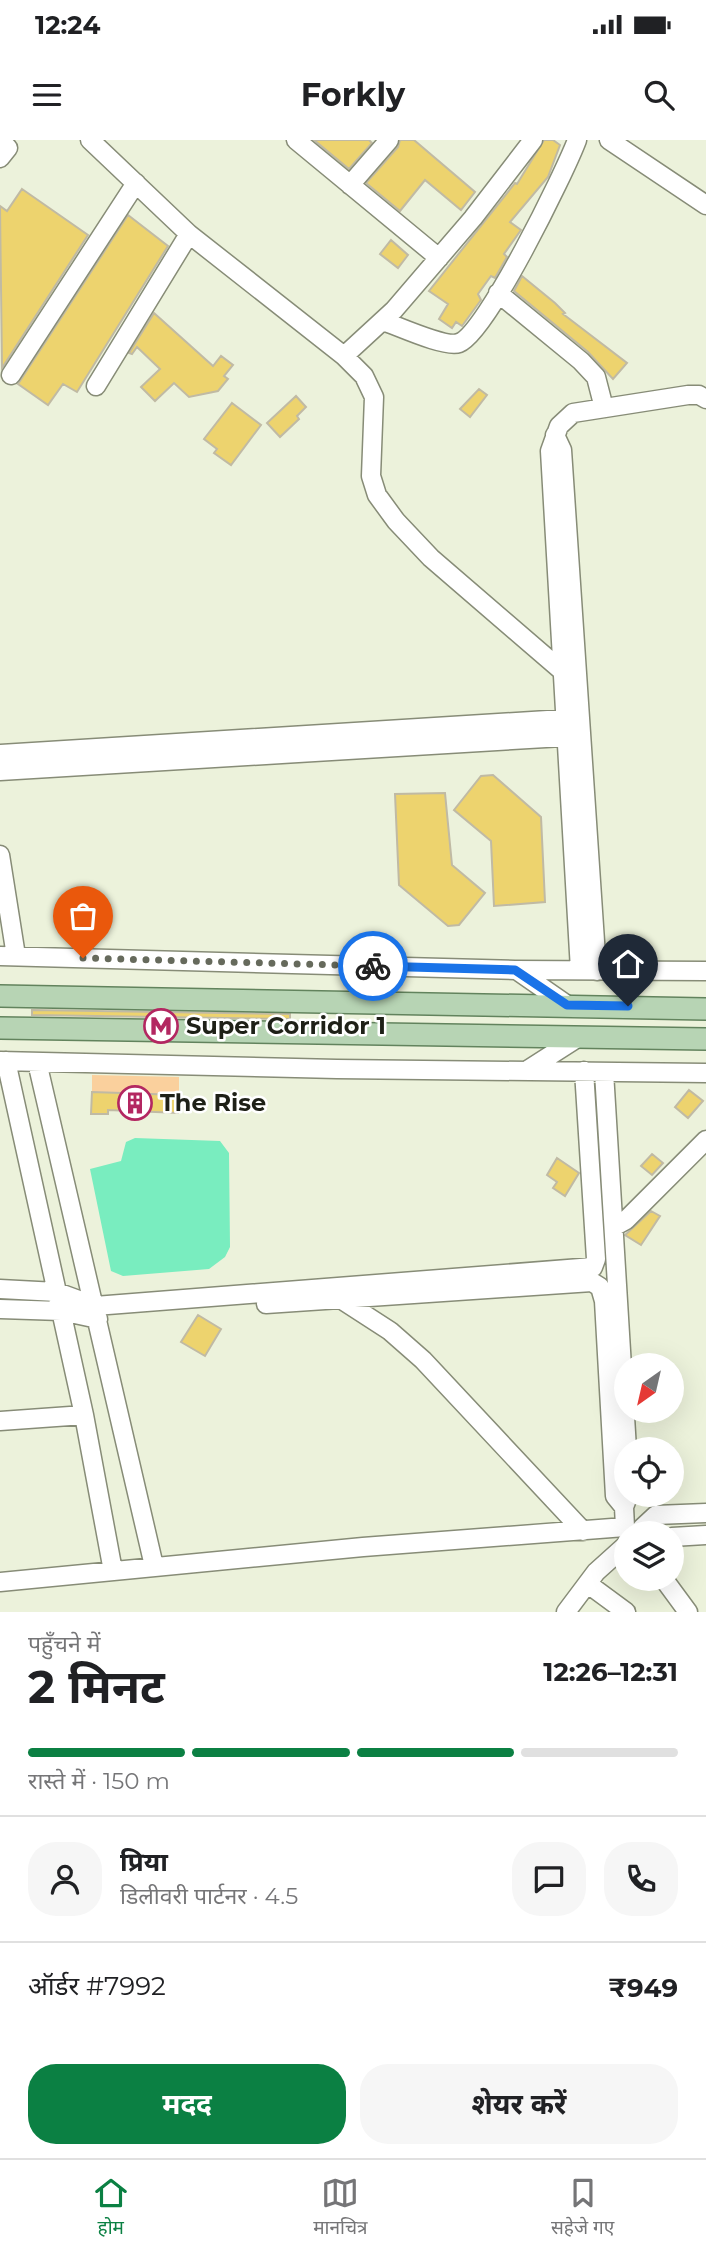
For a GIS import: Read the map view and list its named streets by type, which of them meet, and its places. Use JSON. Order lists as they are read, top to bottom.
{
  "places": {
    "metro station": ["Super Corridor 1"],
    "building": ["The Rise"]
  },
  "north": "bottom left",
  "page": {
    "status": "12:24",
    "header": "Forkly",
    "heading": ["2 मिनट", "पहुँचने में", "12:26–12:31"],
    "panel": [
      "प्रिया",
      "डिलीवरी पार्टनर · 4.5",
      "ऑर्डर #7992",
      "₹949"
    ],
    "bar": "रास्ते में · 150 m",
    "buttons": ["मदद", "शेयर करें"],
    "tabs": ["होम", "मानचित्र", "सहेजे गए"]
  }
}
